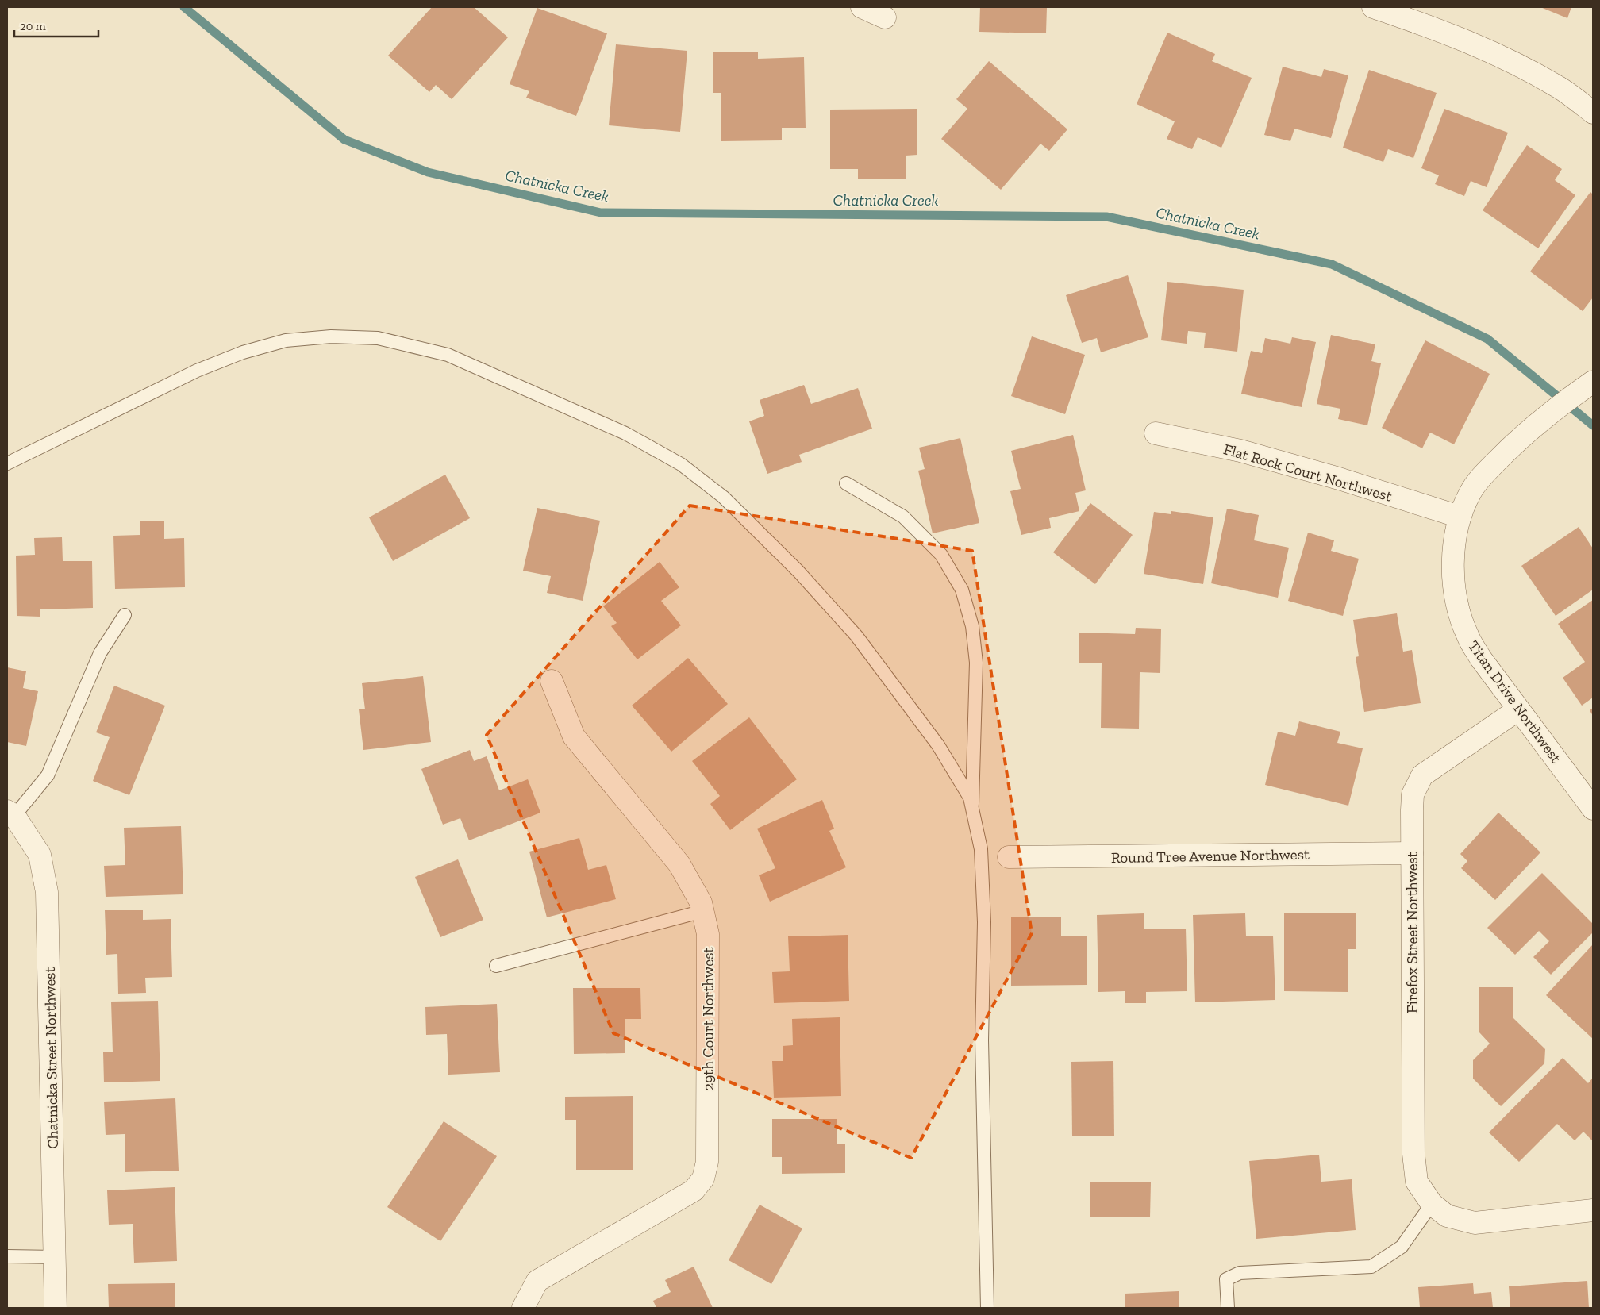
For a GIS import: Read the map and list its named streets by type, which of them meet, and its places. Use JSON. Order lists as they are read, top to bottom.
{
  "streets": {
    "street": [
      "Flat Rock Court Northwest",
      "Titan Drive Northwest",
      "Round Tree Avenue Northwest",
      "Firefox Street Northwest",
      "29th Court Northwest",
      "Chatnicka Street Northwest"
    ]
  },
  "crossings": [
    ["Flat Rock Court Northwest", "Titan Drive Northwest"],
    ["Titan Drive Northwest", "Firefox Street Northwest"],
    ["Round Tree Avenue Northwest", "Firefox Street Northwest"]
  ],
  "water": ["Chatnicka Creek"],
  "scale_bar": "20 m"
}
